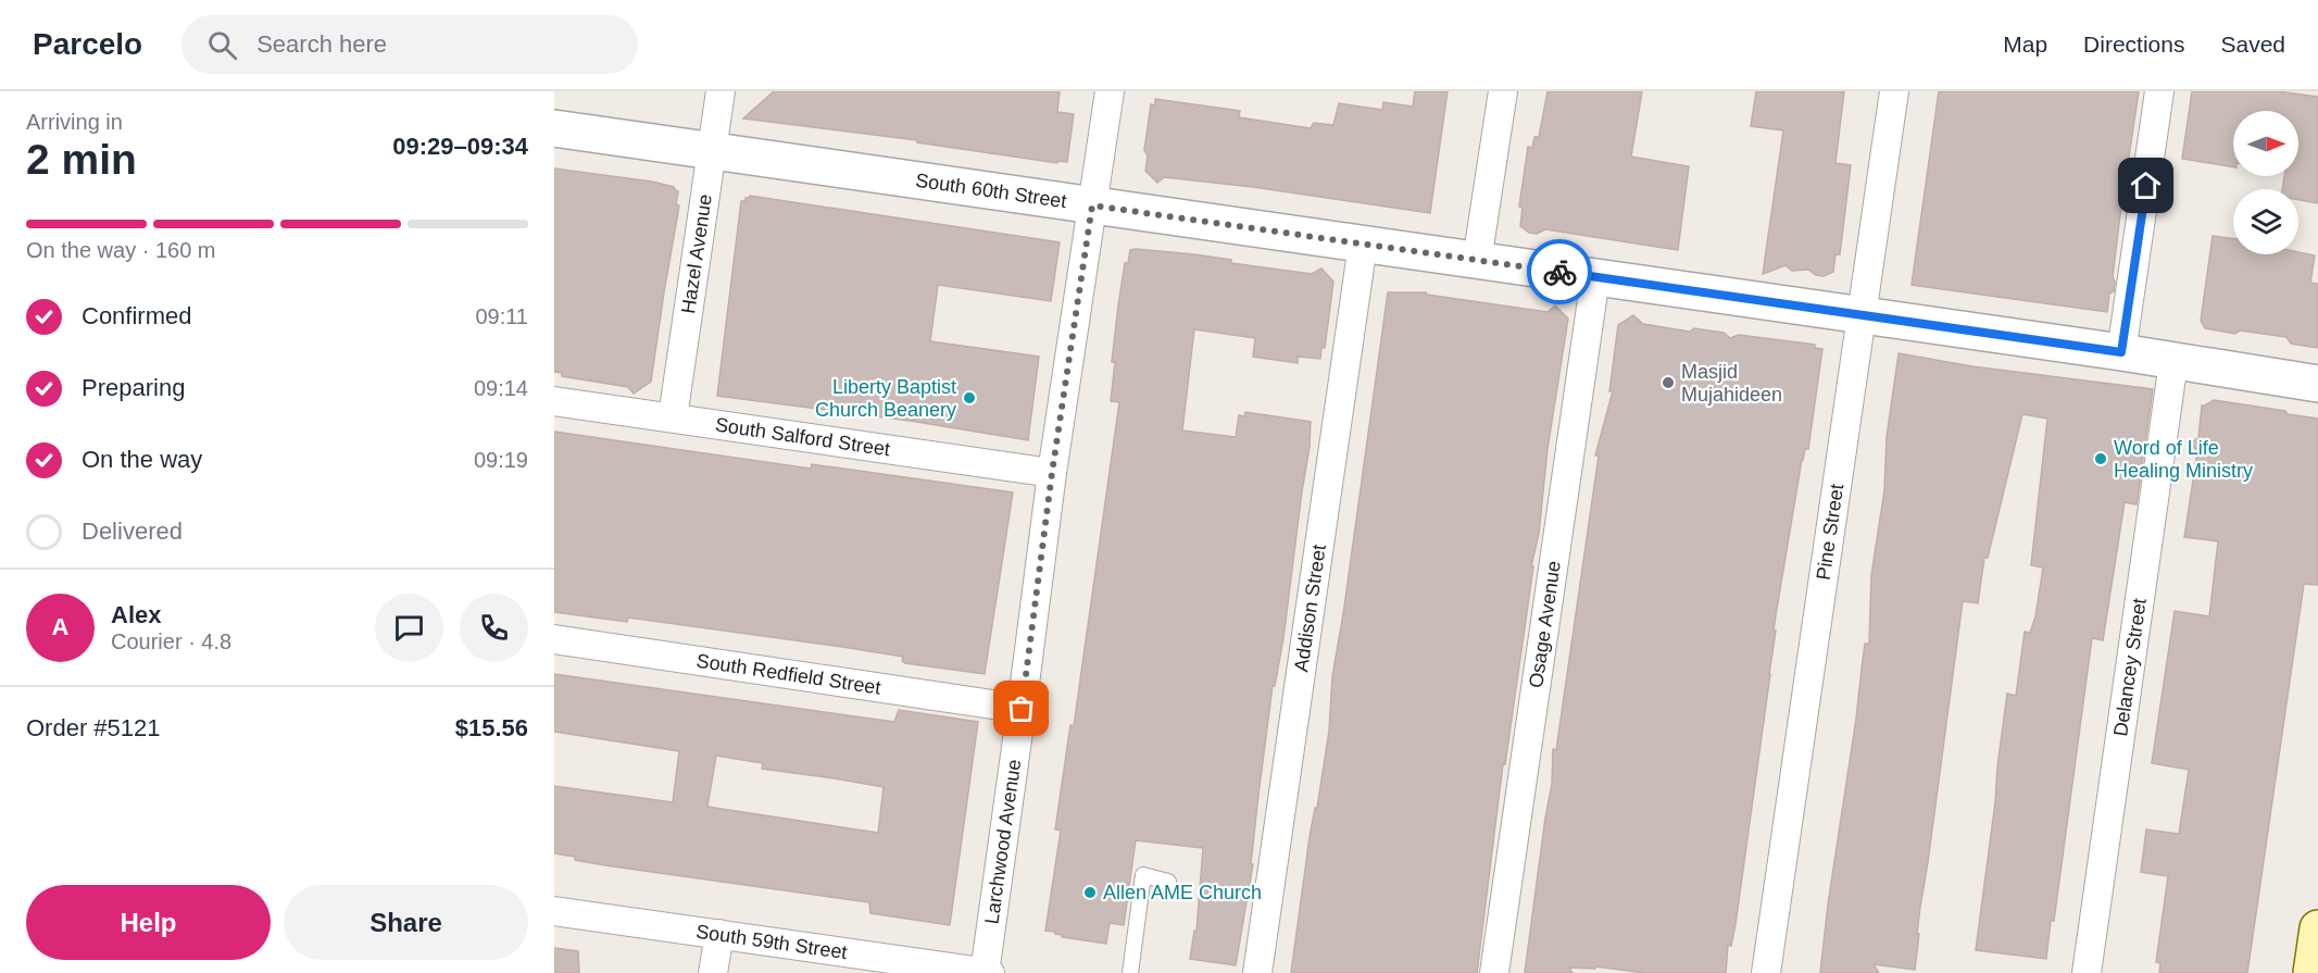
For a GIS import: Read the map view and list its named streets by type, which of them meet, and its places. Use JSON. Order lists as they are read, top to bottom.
{
  "streets": {
    "street": [
      "South 60th Street",
      "Hazel Avenue",
      "South Salford Street",
      "Pine Street",
      "Addison Street",
      "Osage Avenue",
      "Delancey Street",
      "South Redfield Street",
      "Larchwood Avenue",
      "South 59th Street"
    ]
  },
  "crossings": [
    ["South 60th Street", "Hazel Avenue"],
    ["South 60th Street", "Pine Street"],
    ["South 60th Street", "Addison Street"],
    ["South 60th Street", "Osage Avenue"],
    ["South 60th Street", "Delancey Street"],
    ["South 60th Street", "Larchwood Avenue"],
    ["Hazel Avenue", "South Salford Street"],
    ["South Salford Street", "Larchwood Avenue"],
    ["South Redfield Street", "Larchwood Avenue"],
    ["Larchwood Avenue", "South 59th Street"]
  ],
  "places": [
    "Masjid Mujahideen",
    "Liberty Baptist Church Beanery",
    "Word of Life Healing Ministry",
    "Allen AME Church"
  ],
  "north": "right",
  "page": {
    "header": "Parcelo",
    "search": "Search here",
    "nav": ["Map", "Directions", "Saved"],
    "heading": ["2 min", "Arriving in", "09:29–09:34"],
    "panel": [
      "Alex",
      "Courier · 4.8",
      "Order #5121",
      "$15.56"
    ],
    "bar": "On the way · 160 m",
    "list": [
      ["Confirmed", "09:11"],
      ["Preparing", "09:14"],
      ["On the way", "09:19"],
      "Delivered"
    ],
    "round": "A",
    "buttons": ["Help", "Share"]
  }
}
